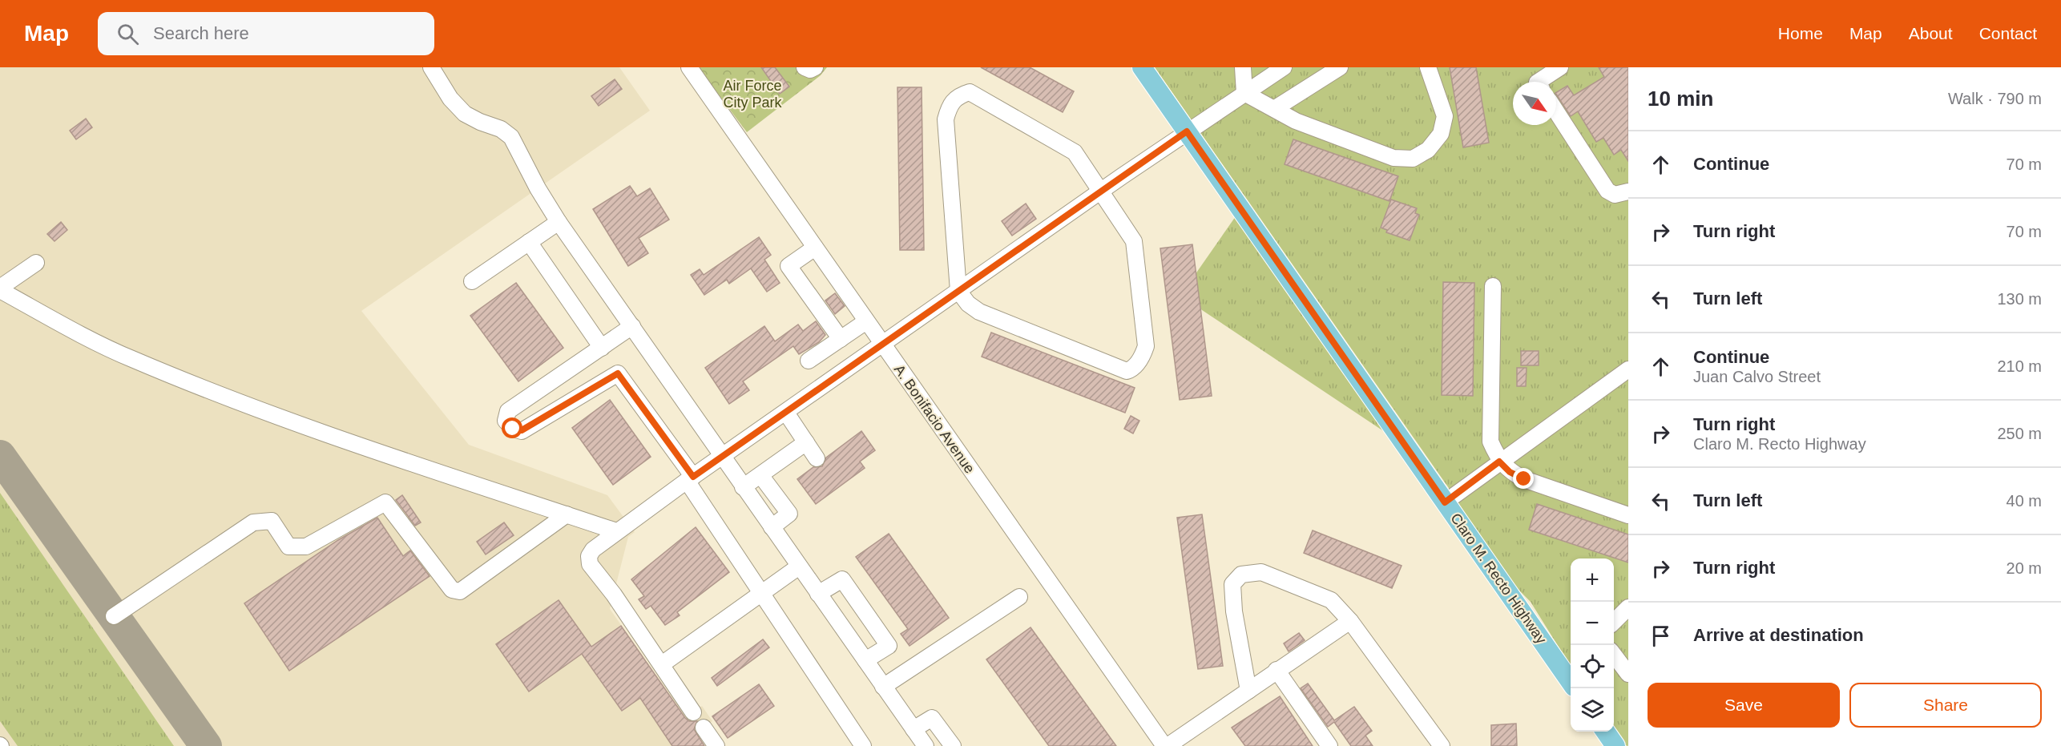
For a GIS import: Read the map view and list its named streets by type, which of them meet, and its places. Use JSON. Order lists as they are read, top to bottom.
{
  "streets": {
    "main road": ["Claro M. Recto Highway"],
    "street": ["A. Bonifacio Avenue"]
  },
  "parks": ["Air Force City Park"],
  "north": "bottom right",
  "page": {
    "header": "Map",
    "search": "Search here",
    "nav": [
      "Home",
      "Map",
      "About",
      "Contact"
    ],
    "heading": ["10 min", "Walk · 790 m"],
    "list": [
      ["Continue", "70 m"],
      ["Turn right", "70 m"],
      ["Turn left", "130 m"],
      ["Continue", "Juan Calvo Street", "210 m"],
      ["Turn right", "Claro M. Recto Highway", "250 m"],
      ["Turn left", "40 m"],
      ["Turn right", "20 m"],
      "Arrive at destination"
    ],
    "map_buttons": ["+", "−"],
    "buttons": ["Save", "Share"]
  }
}
